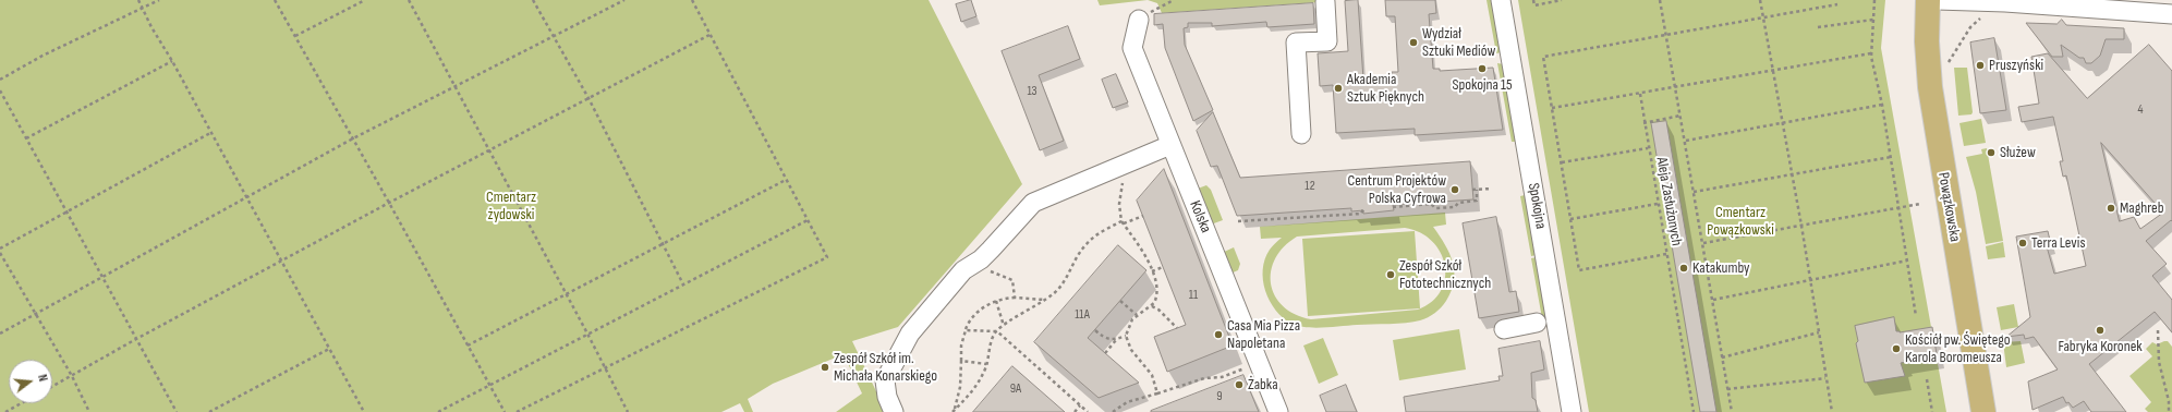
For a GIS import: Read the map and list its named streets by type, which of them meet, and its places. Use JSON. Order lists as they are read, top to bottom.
{
  "streets": {
    "main road": ["Powązkowska"],
    "street": ["Spokojna", "Kolska"],
    "path": ["Aleja Zasłużonych"]
  },
  "parks": ["Cmentarz żydowski", "Cmentarz Powązkowski"],
  "places": [
    "Wydział Sztuki Mediów",
    "Pruszyński",
    "Spokojna 15",
    "Akademia Sztuk Pięknych",
    "Służew",
    "Centrum Projektów Polska Cyfrowa",
    "Maghreb",
    "Terra Levis",
    "Katakumby",
    "Zespół Szkół Fototechnicznych",
    "Fabryka Koronek",
    "Casa Mia Pizza Napoletana",
    "Kościół pw. Świętego Karola Boromeusza",
    "Zespół Szkół im. Michała Konarskiego",
    "Żabka"
  ],
  "house_numbers": [
    "13",
    "4",
    "12",
    "11",
    "11A",
    "9A",
    "9"
  ],
  "north": "right"
}
